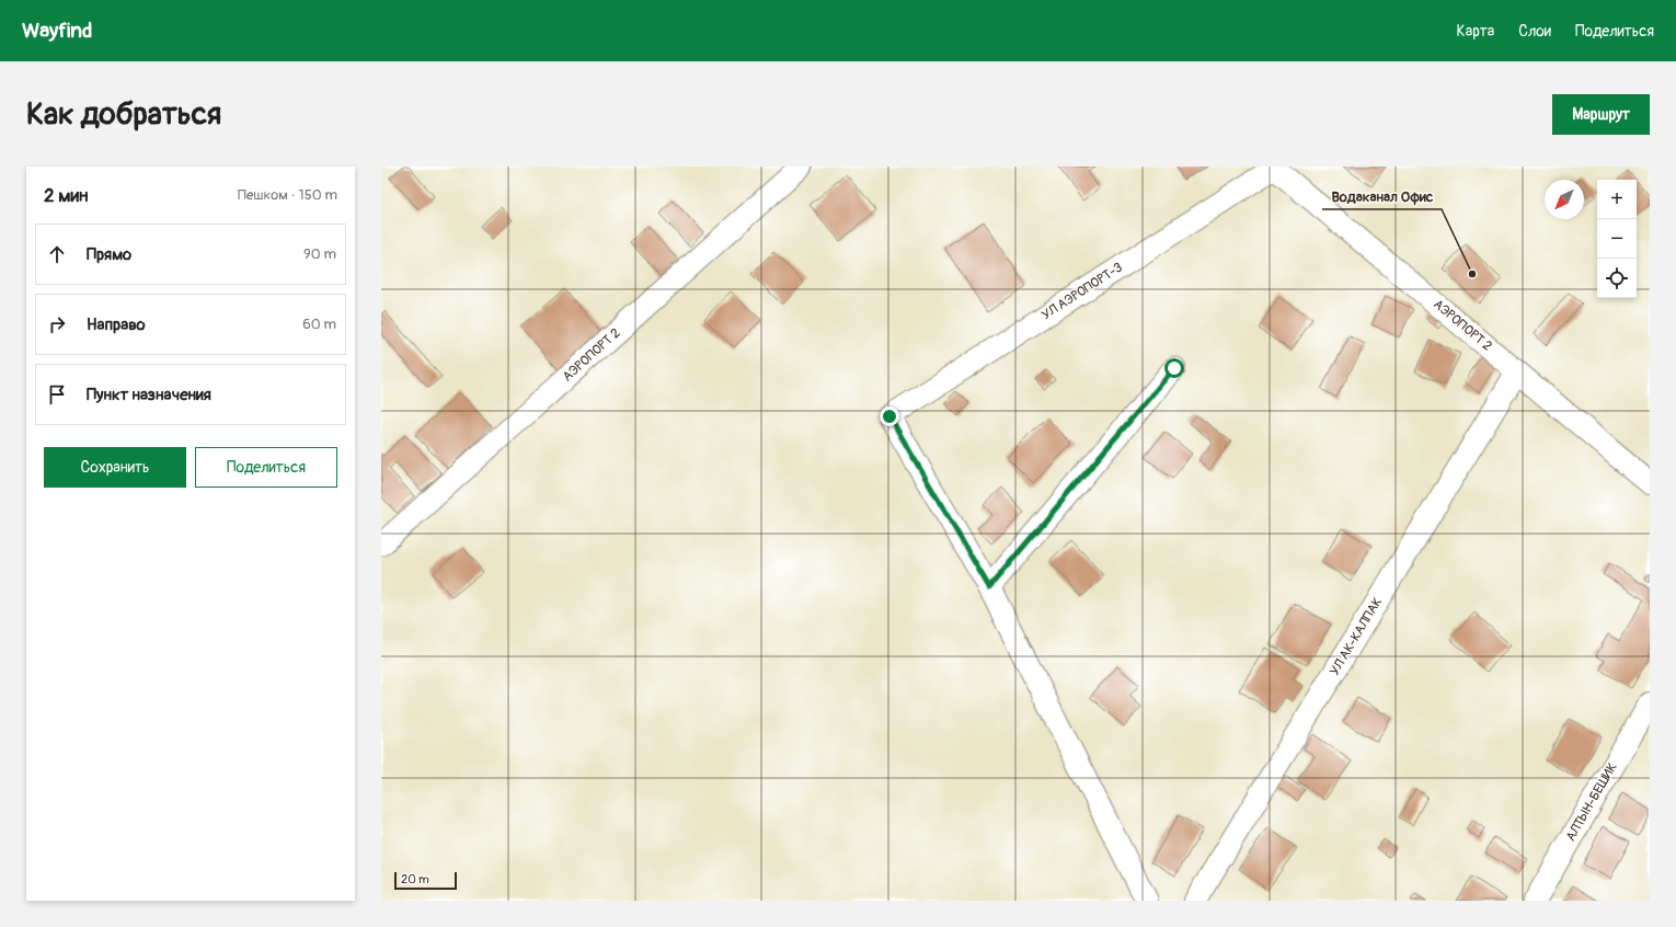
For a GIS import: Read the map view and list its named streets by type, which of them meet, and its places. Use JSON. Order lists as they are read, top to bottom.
{
  "streets": {
    "street": [
      "УЛ АЭРОПОРТ-3",
      "АЭРОПОРТ 2",
      "УЛ АК-КАЛПАК",
      "АЛТЫН-БЕШИК"
    ]
  },
  "crossings": [
    ["УЛ АЭРОПОРТ-3", "АЭРОПОРТ 2"],
    ["АЭРОПОРТ 2", "УЛ АК-КАЛПАК"]
  ],
  "places": ["Водаканал Офис"],
  "scale_bar": "20 m",
  "north": "bottom left",
  "page": {
    "header": "Wayfind",
    "nav": ["Карта", "Слои", "Поделиться"],
    "buttons": [
      "Маршрут",
      ["Сохранить", "Поделиться"]
    ],
    "title": "Как добраться",
    "heading": ["2 мин", "Пешком · 150 m"],
    "map_buttons": ["+", "−"],
    "list": [
      ["Прямо", "90 m"],
      ["Направо", "60 m"],
      "Пункт назначения"
    ],
    "scale": "20 m"
  }
}
